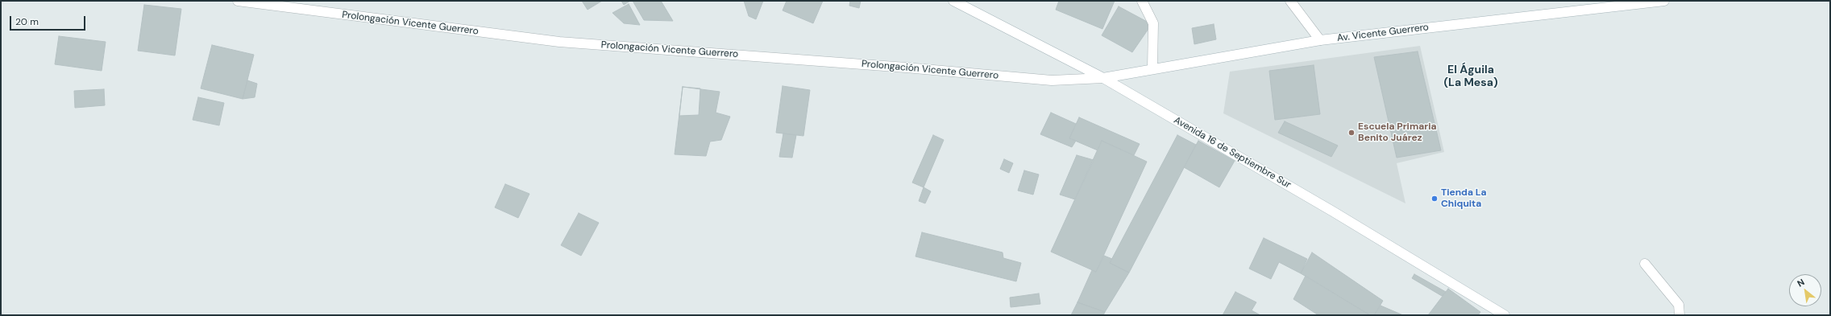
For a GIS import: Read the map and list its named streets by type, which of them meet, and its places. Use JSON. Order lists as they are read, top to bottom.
{
  "streets": {
    "street": ["Prolongación Vicente Guerrero", "Av. Vicente Guerrero", "Avenida 16 de Septiembre Sur"]
  },
  "crossings": [
    ["Prolongación Vicente Guerrero", "Av. Vicente Guerrero"],
    ["Prolongación Vicente Guerrero", "Avenida 16 de Septiembre Sur"],
    ["Av. Vicente Guerrero", "Avenida 16 de Septiembre Sur"]
  ],
  "districts": ["El Águila (La Mesa)"],
  "places": ["Escuela Primaria Benito Juárez", "Tienda La Chiquita"],
  "scale_bar": "20 m",
  "north": "top left"
}
